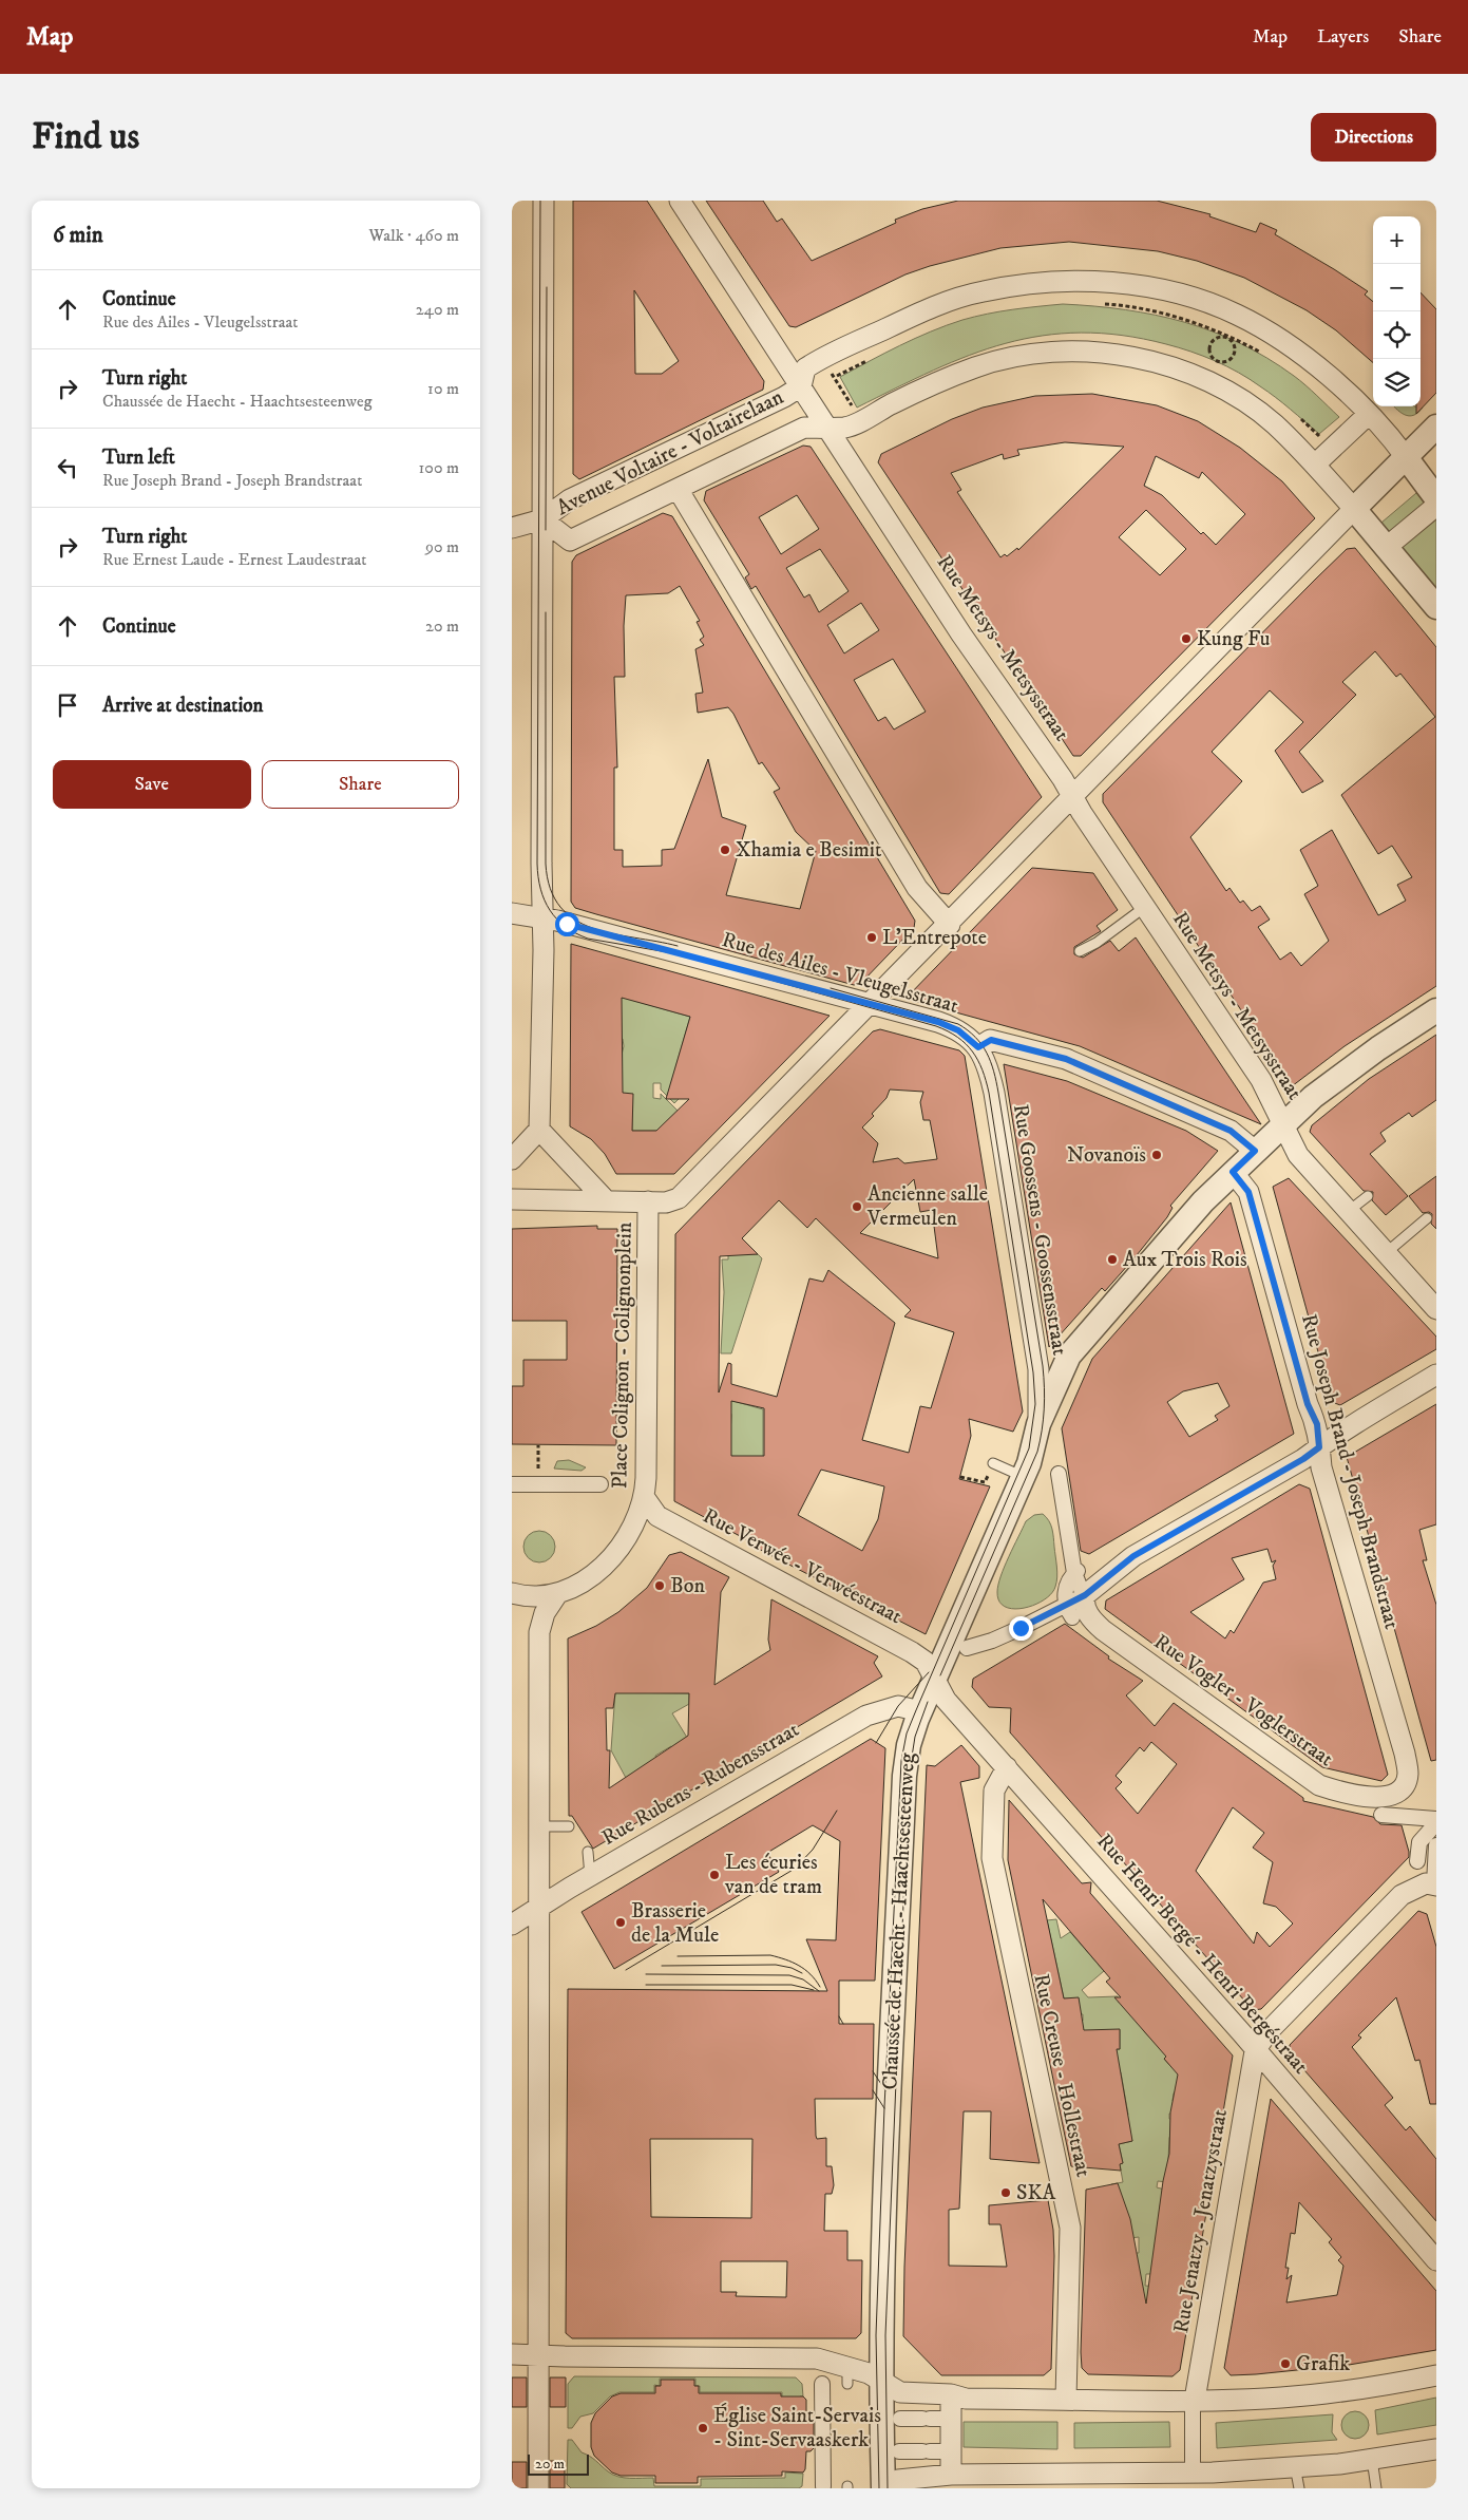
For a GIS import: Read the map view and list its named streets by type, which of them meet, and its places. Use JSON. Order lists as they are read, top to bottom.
{
  "streets": {
    "street": [
      "Avenue Voltaire - Voltairelaan",
      "Rue Metsys - Metsysstraat",
      "Rue des Ailes - Vleugelsstraat",
      "Rue Goossens - Goossensstraat",
      "Place Colignon - Colignonplein",
      "Rue Joseph Brand - Joseph Brandstraat",
      "Rue Verwée - Verwéestraat",
      "Rue Vogler - Voglerstraat",
      "Rue Rubens - Rubensstraat",
      "Chaussée de Haecht - Haachtsesteenweg",
      "Rue Henri Bergé - Henri Bergéstraat",
      "Rue Creuse - Hollestraat",
      "Rue Jenatzy - Jenatzystraat"
    ]
  },
  "crossings": [
    ["Avenue Voltaire - Voltairelaan", "Rue Metsys - Metsysstraat"],
    ["Rue Metsys - Metsysstraat", "Chaussée de Haecht - Haachtsesteenweg"],
    ["Rue des Ailes - Vleugelsstraat", "Rue Goossens - Goossensstraat"],
    ["Rue Goossens - Goossensstraat", "Chaussée de Haecht - Haachtsesteenweg"],
    ["Place Colignon - Colignonplein", "Rue Verwée - Verwéestraat"],
    ["Rue Joseph Brand - Joseph Brandstraat", "Rue Vogler - Voglerstraat"],
    ["Rue Joseph Brand - Joseph Brandstraat", "Chaussée de Haecht - Haachtsesteenweg"],
    ["Rue Verwée - Verwéestraat", "Chaussée de Haecht - Haachtsesteenweg"],
    ["Rue Verwée - Verwéestraat", "Rue Henri Bergé - Henri Bergéstraat"],
    ["Rue Rubens - Rubensstraat", "Chaussée de Haecht - Haachtsesteenweg"],
    ["Chaussée de Haecht - Haachtsesteenweg", "Rue Henri Bergé - Henri Bergéstraat"],
    ["Rue Henri Bergé - Henri Bergéstraat", "Rue Creuse - Hollestraat"],
    ["Rue Henri Bergé - Henri Bergéstraat", "Rue Jenatzy - Jenatzystraat"]
  ],
  "places": [
    "Kung Fu",
    "Xhamia e Besimit",
    "L'Entrepote",
    "Novanoïs",
    "Ancienne salle Vermeulen",
    "Aux Trois Rois",
    "Bon",
    "Les écuries van de tram",
    "Brasserie de la Mule",
    "SKA",
    "Grafik",
    "Église Saint-Servais - Sint-Servaaskerk"
  ],
  "scale_bar": "20 m",
  "page": {
    "header": "Map",
    "nav": ["Map", "Layers", "Share"],
    "buttons": [
      "Directions",
      ["Save", "Share"]
    ],
    "title": "Find us",
    "heading": ["6 min", "Walk · 460 m"],
    "map_buttons": ["+", "−"],
    "list": [
      ["Continue", "Rue des Ailes - Vleugelsstraat", "240 m"],
      ["Turn right", "Chaussée de Haecht - Haachtsesteenweg", "10 m"],
      ["Turn left", "Rue Joseph Brand - Joseph Brandstraat", "100 m"],
      ["Turn right", "Rue Ernest Laude - Ernest Laudestraat", "90 m"],
      ["Continue", "20 m"],
      "Arrive at destination"
    ],
    "scale": "20 m"
  }
}
